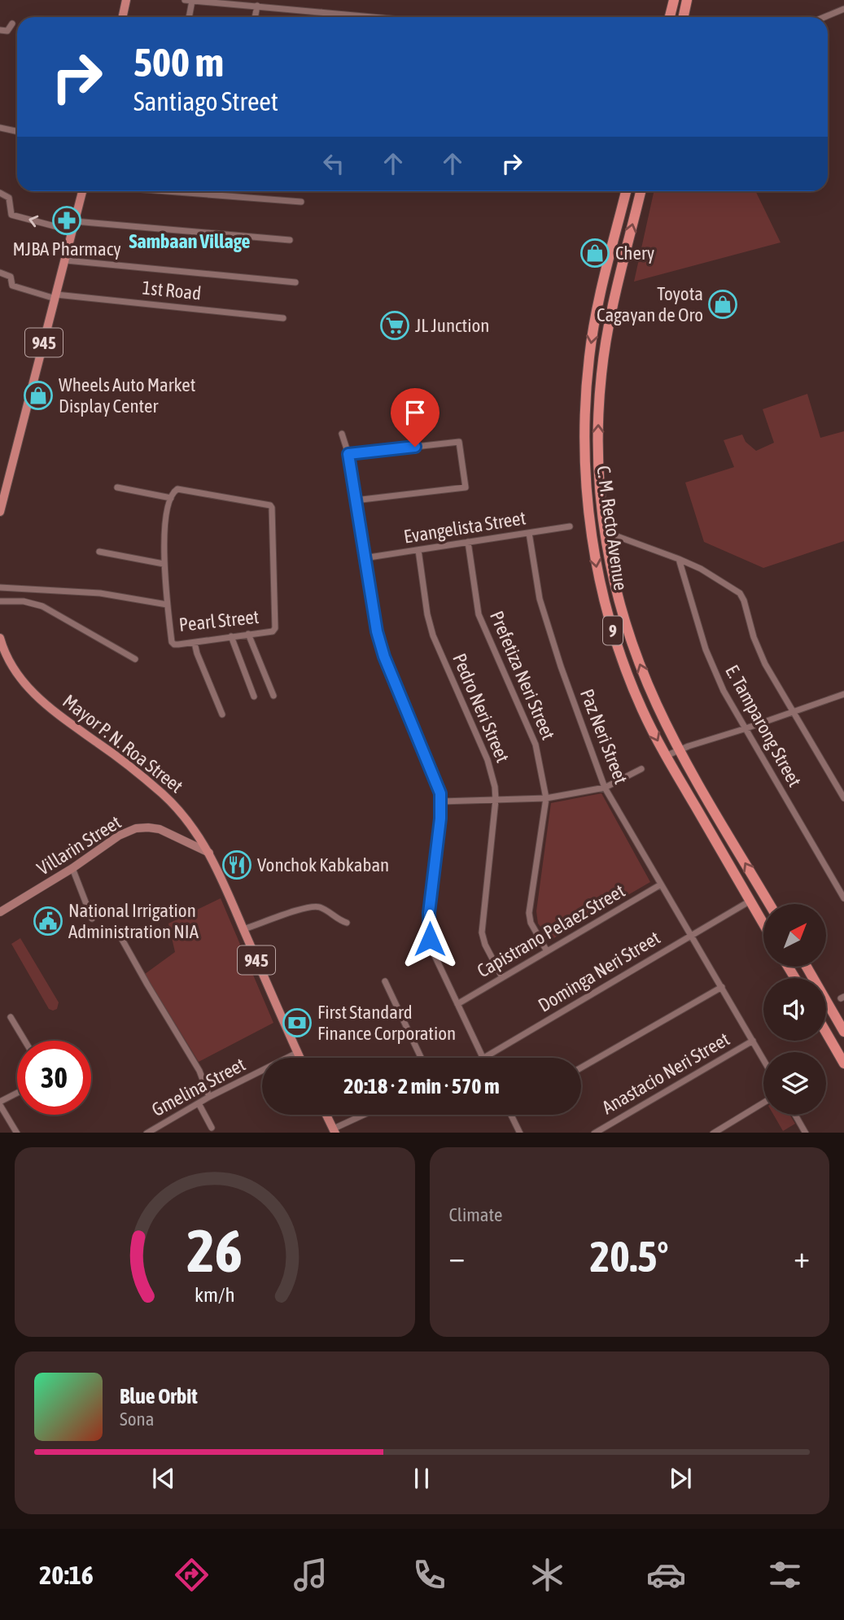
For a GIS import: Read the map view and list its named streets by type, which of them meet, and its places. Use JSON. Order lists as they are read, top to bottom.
{
  "streets": {
    "highway": ["C. M. Recto Avenue", "9"],
    "main road": ["945", "Mayor P. N. Roa Street", "Villarin Street"],
    "street": [
      "1st Road",
      "Evangelista Street",
      "Pearl Street",
      "Prefetiza Neri Street",
      "Pedro Neri Street",
      "E. Tamparong Street",
      "Paz Neri Street",
      "Capistrano Pelaez Street",
      "Dominga Neri Street",
      "Anastacio Neri Street",
      "Gmelina Street"
    ]
  },
  "crossings": [
    ["1st Road", "945"],
    ["Evangelista Street", "Prefetiza Neri Street"],
    ["Evangelista Street", "Pedro Neri Street"],
    ["Evangelista Street", "Paz Neri Street"],
    ["C. M. Recto Avenue", "Dominga Neri Street"],
    ["Prefetiza Neri Street", "Capistrano Pelaez Street"],
    ["Pedro Neri Street", "Capistrano Pelaez Street"],
    ["Paz Neri Street", "Capistrano Pelaez Street"],
    ["Paz Neri Street", "Dominga Neri Street"],
    ["Paz Neri Street", "Anastacio Neri Street"],
    ["Mayor P. N. Roa Street", "Villarin Street"],
    ["Mayor P. N. Roa Street", "Gmelina Street"]
  ],
  "districts": ["Sambaan Village"],
  "places": {
    "pharmacy": ["MJBA Pharmacy"],
    "shop": ["Chery", "Toyota Cagayan de Oro", "Wheels Auto Market Display Center"],
    "supermarket": ["JL Junction"],
    "restaurant": ["Vonchok Kabkaban"],
    "public building": ["National Irrigation Administration NIA"],
    "bank": ["First Standard Finance Corporation"]
  },
  "north": "top right",
  "page": {
    "turn": ["500 m", "Santiago Street"],
    "limit": "30",
    "trip": "20:18 · 2 min · 570 m",
    "tile": "Climate",
    "heat": ["−", "20.5°", "+"],
    "song": ["Blue Orbit", "Sona"],
    "tabs": "20:16",
    "gauge": ["26", "km/h"]
  }
}
